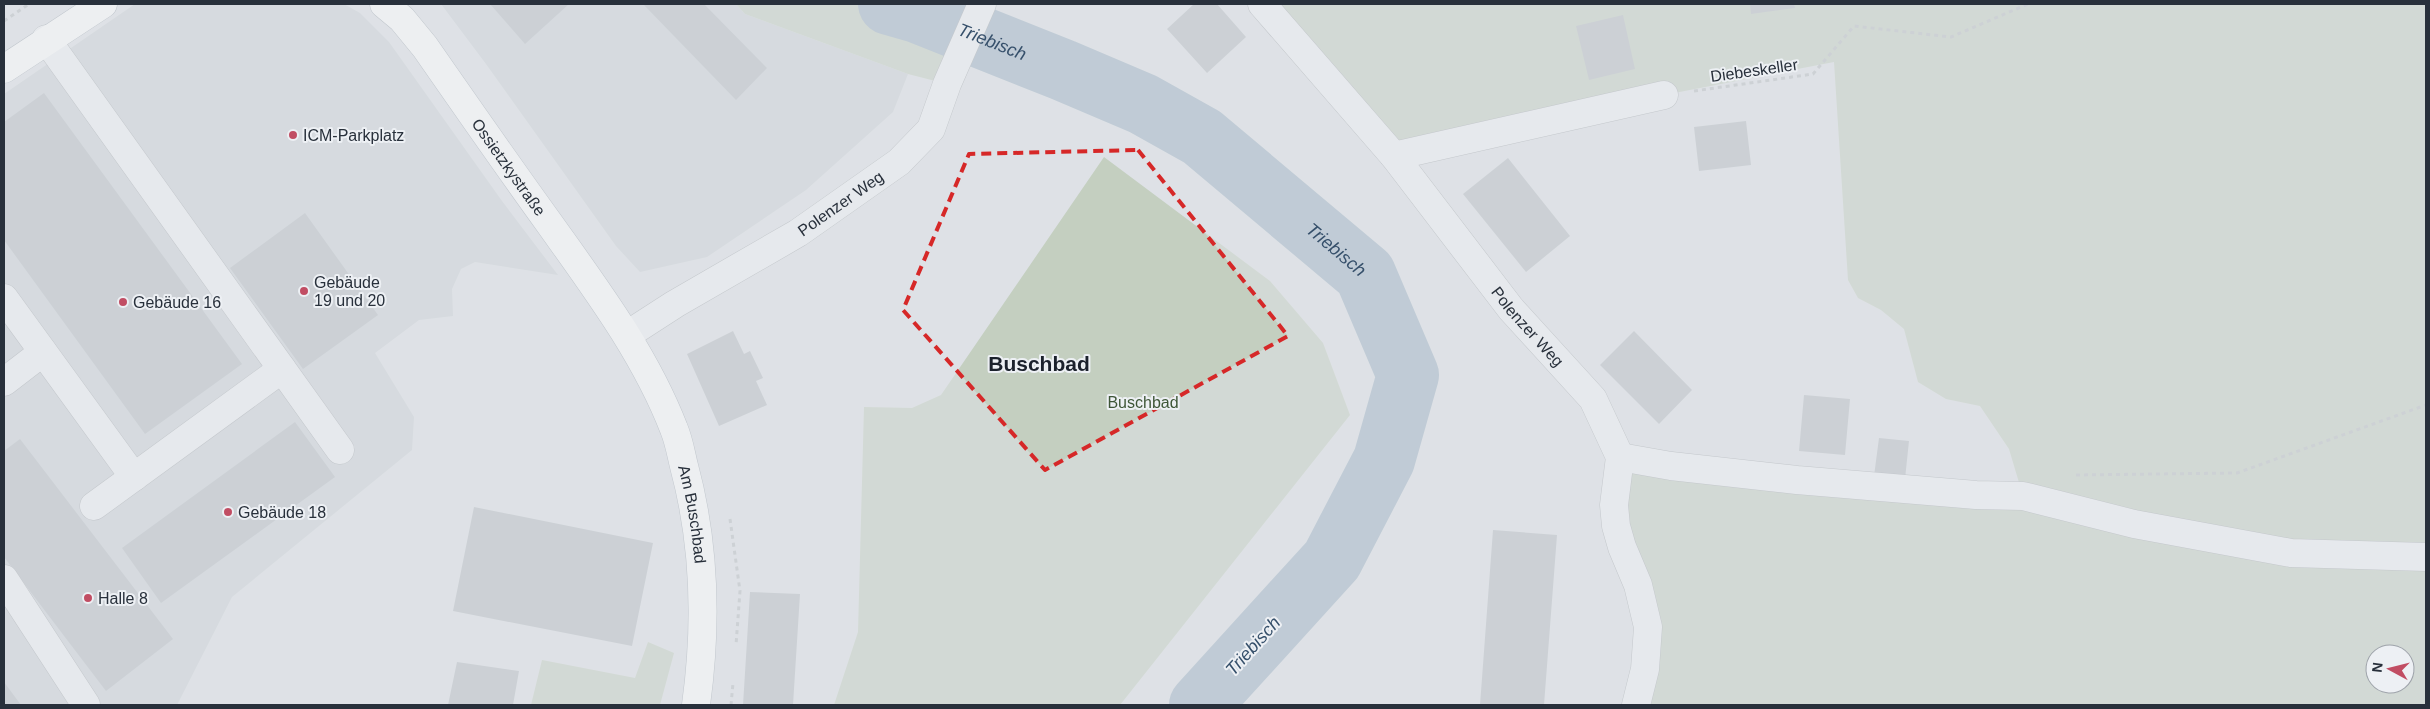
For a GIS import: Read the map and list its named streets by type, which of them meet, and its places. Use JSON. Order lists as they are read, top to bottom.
{
  "streets": {
    "main road": ["Ossietzkystraße", "Am Buschbad"],
    "street": ["Polenzer Weg"],
    "path": ["Diebeskeller"]
  },
  "crossings": [
    ["Ossietzkystraße", "Polenzer Weg"],
    ["Ossietzkystraße", "Am Buschbad"],
    ["Polenzer Weg", "Am Buschbad"]
  ],
  "districts": ["Buschbad"],
  "water": ["Triebisch"],
  "parks": ["Buschbad"],
  "places": [
    "ICM-Parkplatz",
    "Gebäude 19 und 20",
    "Gebäude 16",
    "Gebäude 18",
    "Halle 8"
  ],
  "north": "left"
}
